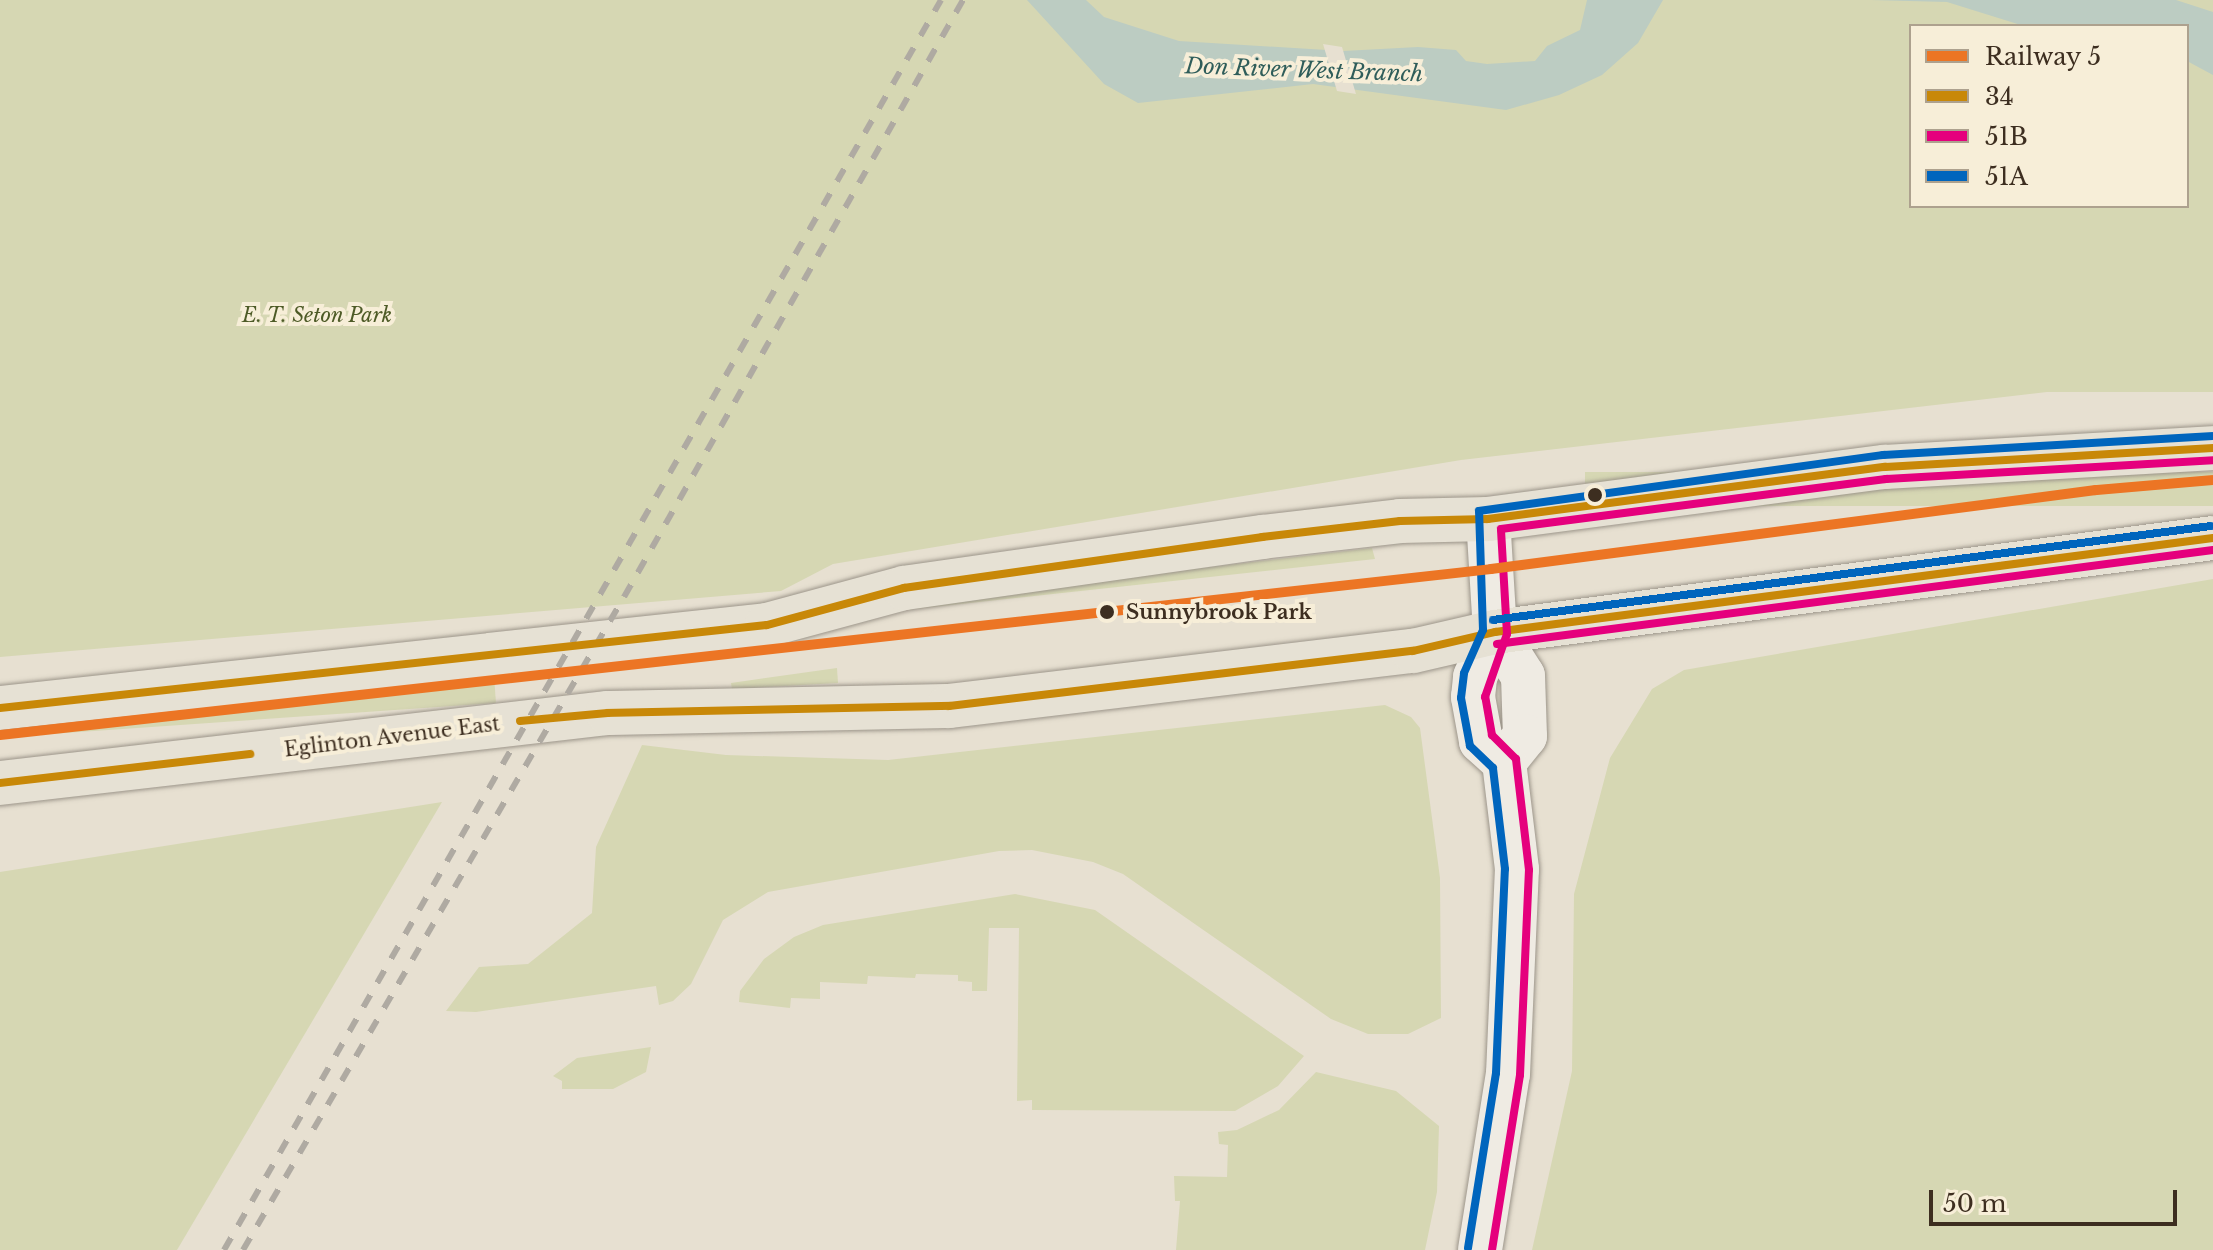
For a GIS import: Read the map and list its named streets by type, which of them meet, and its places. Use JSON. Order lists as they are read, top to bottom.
{
  "streets": {
    "main road": ["Eglinton Avenue East"]
  },
  "water": ["Don River West Branch"],
  "parks": ["E. T. Seton Park"],
  "places": ["Sunnybrook Park"],
  "lines": [
    "transit line 51A",
    "transit line 34",
    "transit line 51B",
    "rail line 5"
  ],
  "legend": [
    "Railway 5",
    "34",
    "51B",
    "51A"
  ],
  "scale_bar": "50 m"
}
